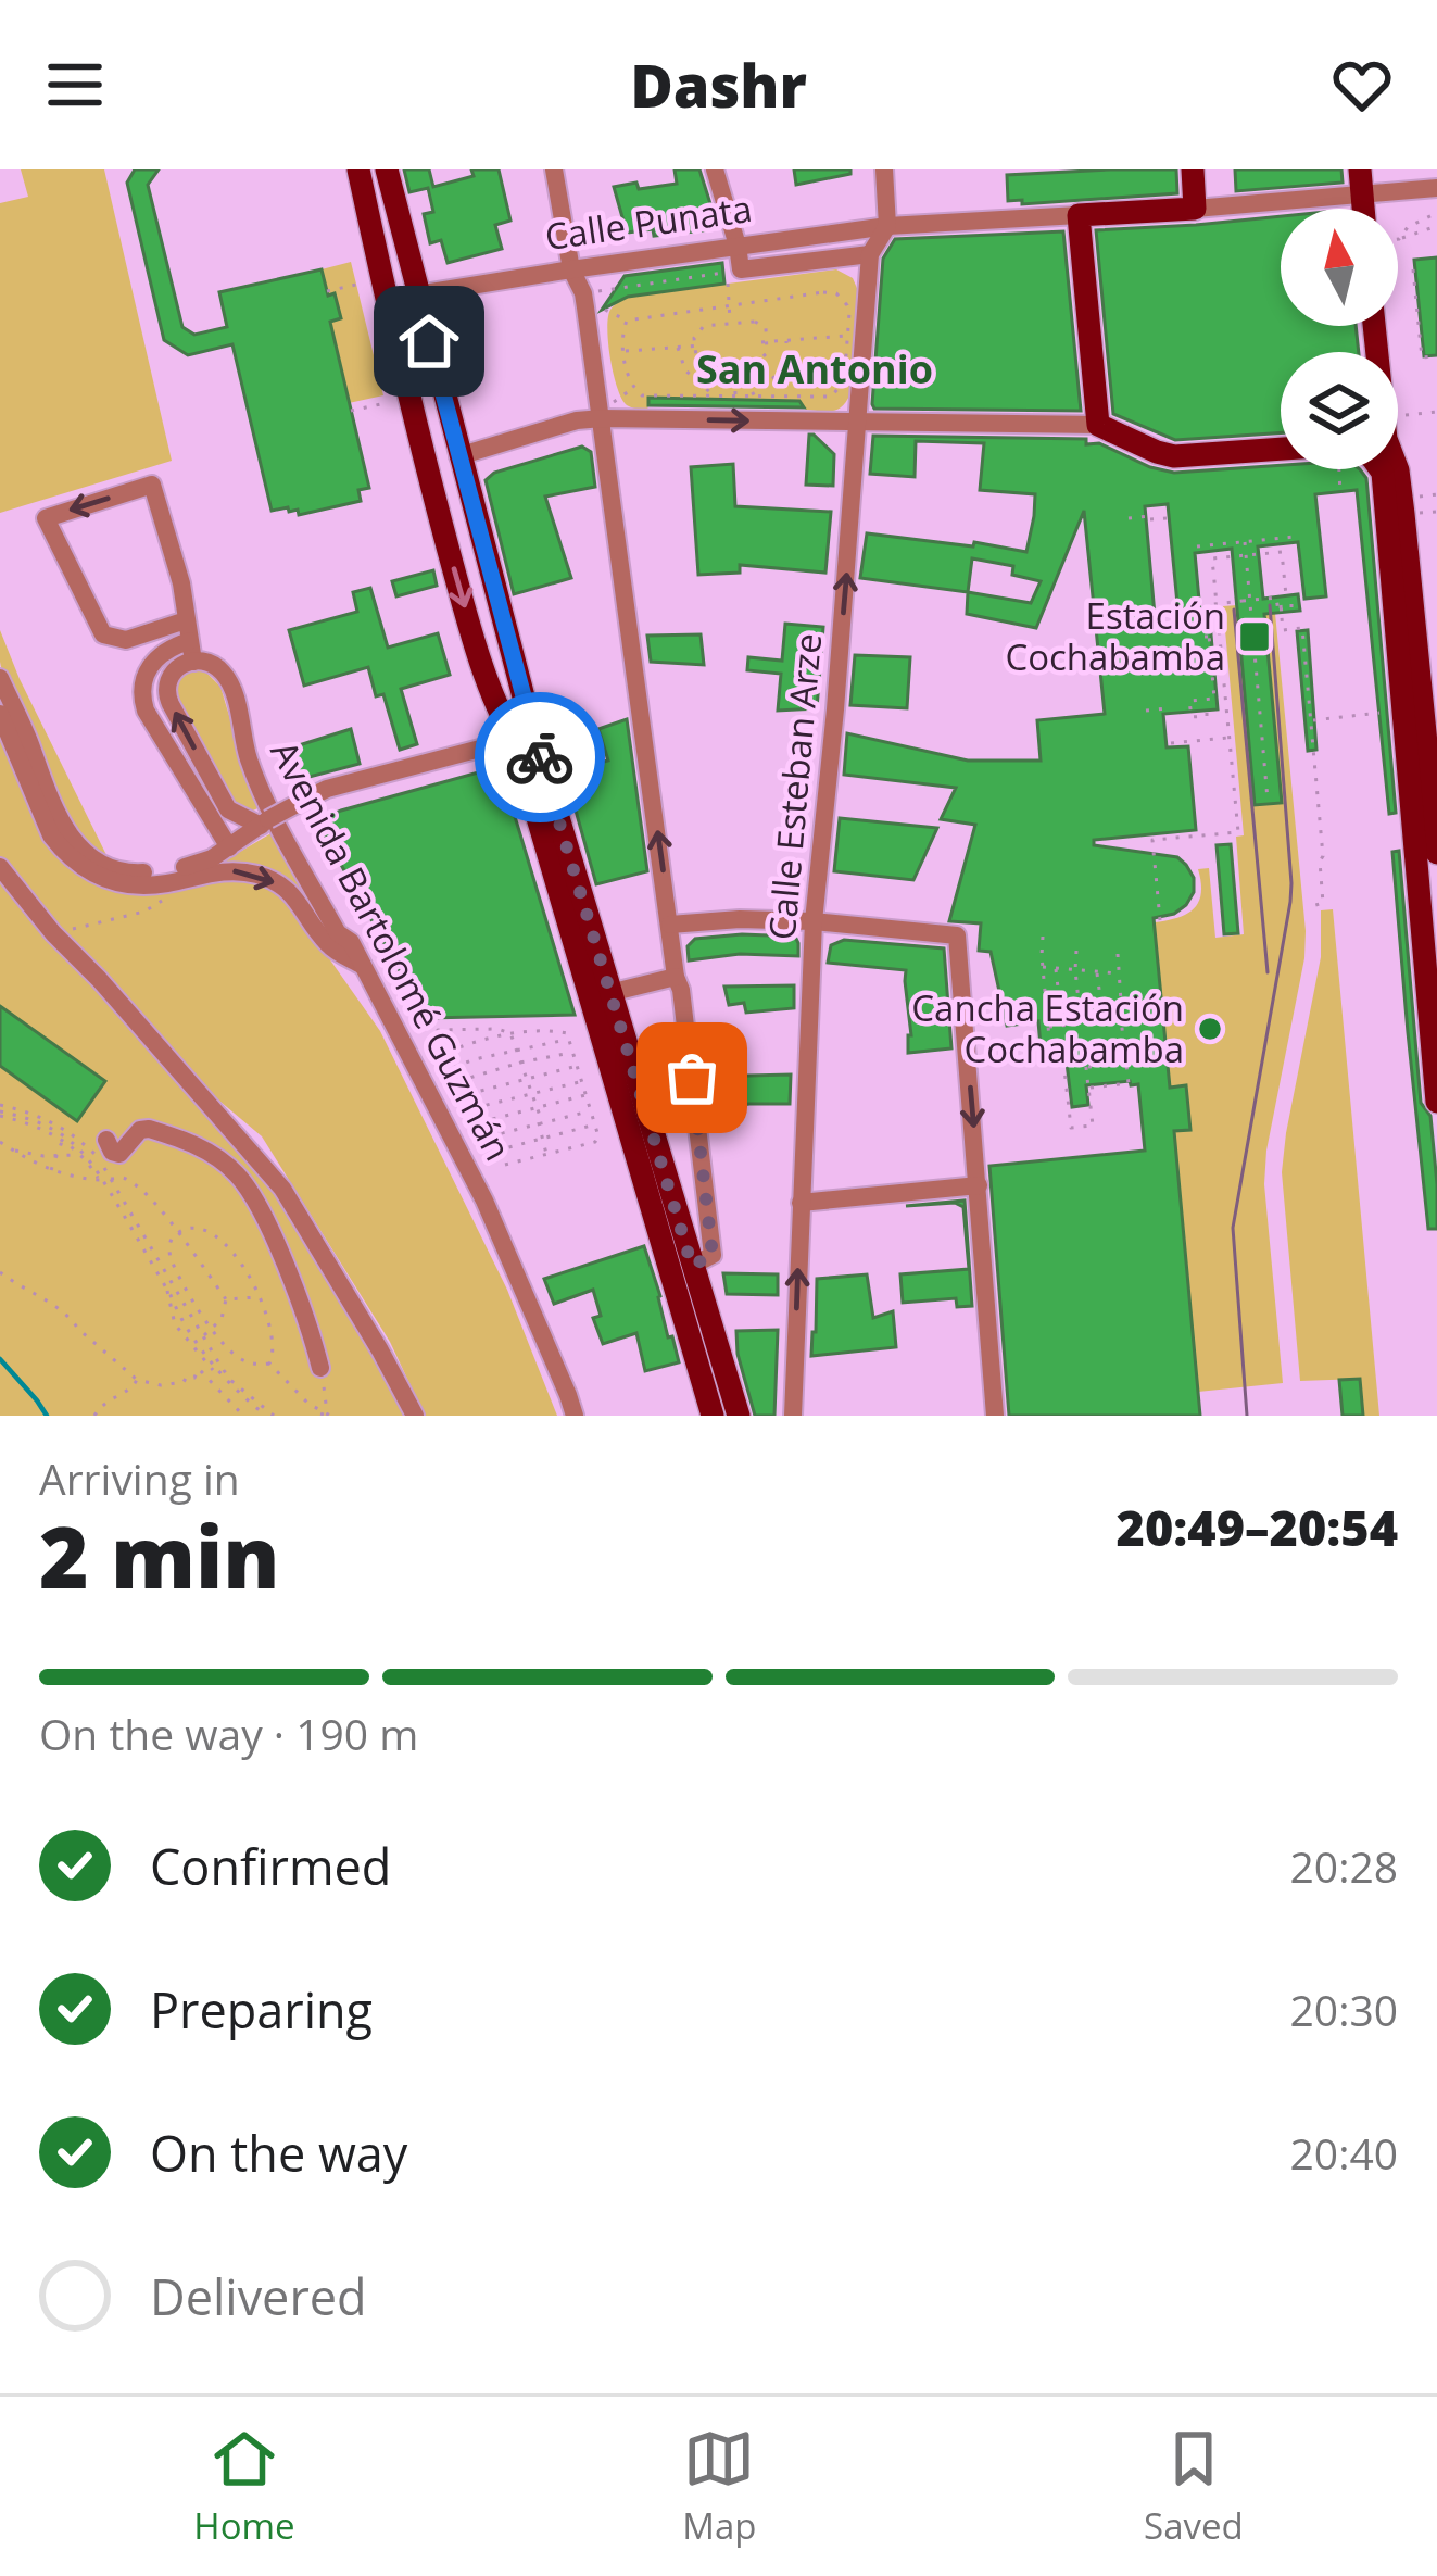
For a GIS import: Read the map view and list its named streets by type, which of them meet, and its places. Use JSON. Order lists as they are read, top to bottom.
{
  "streets": {
    "main road": ["Calle Punata"],
    "street": ["Calle Esteban Arze", "Avenida Bartolomé Guzmán"]
  },
  "crossings": [
    ["Calle Punata", "Calle Esteban Arze"]
  ],
  "one_way": ["Calle Esteban Arze"],
  "districts": ["San Antonio"],
  "places": {
    "transit": ["Estación Cochabamba"],
    "other": ["Cancha Estación Cochabamba"]
  },
  "north": "top",
  "page": {
    "header": "Dashr",
    "heading": ["2 min", "Arriving in", "20:49–20:54"],
    "bar": "On the way · 190 m",
    "list": [
      ["Confirmed", "20:28"],
      ["Preparing", "20:30"],
      ["On the way", "20:40"],
      "Delivered"
    ],
    "tabs": ["Home", "Map", "Saved"]
  }
}
